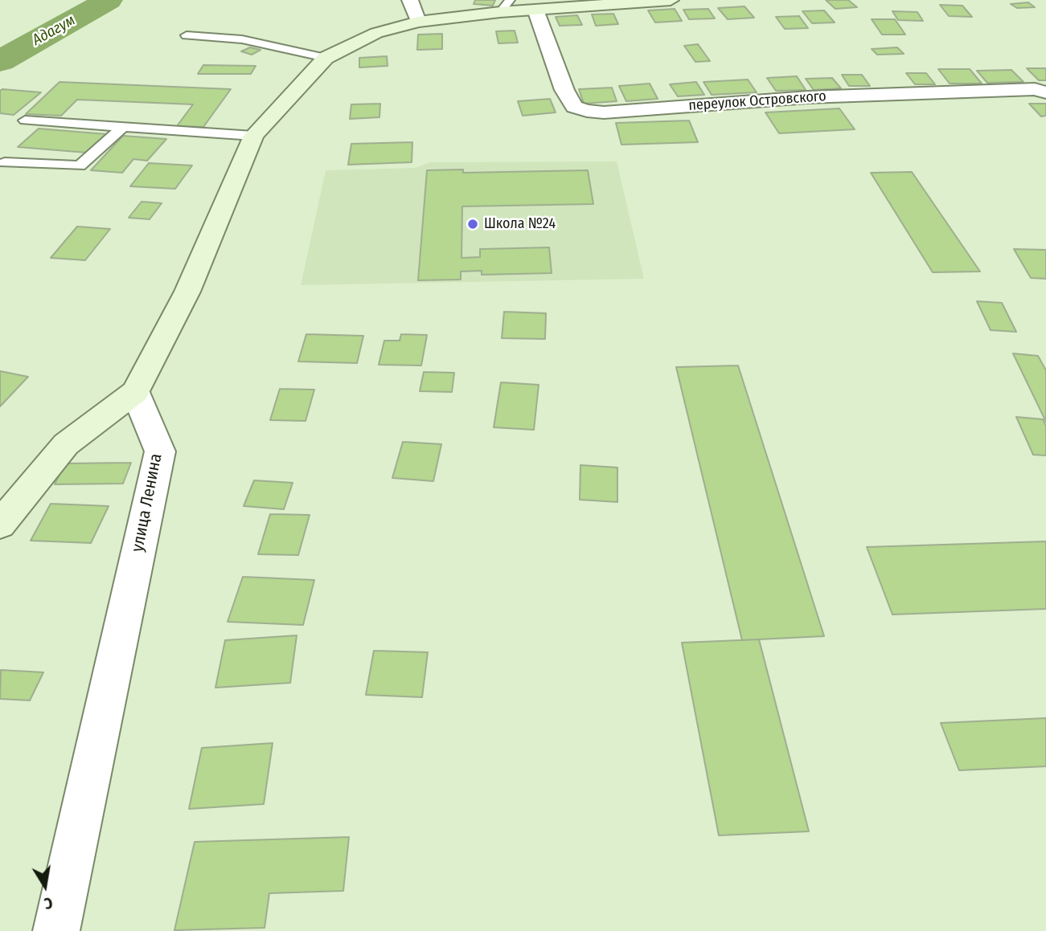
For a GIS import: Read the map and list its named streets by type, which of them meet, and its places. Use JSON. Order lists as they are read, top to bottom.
{
  "streets": {
    "street": ["переулок Островского", "улица Ленина"]
  },
  "water": ["Адагум"],
  "places": ["Школа №24"],
  "north": "bottom"
}
